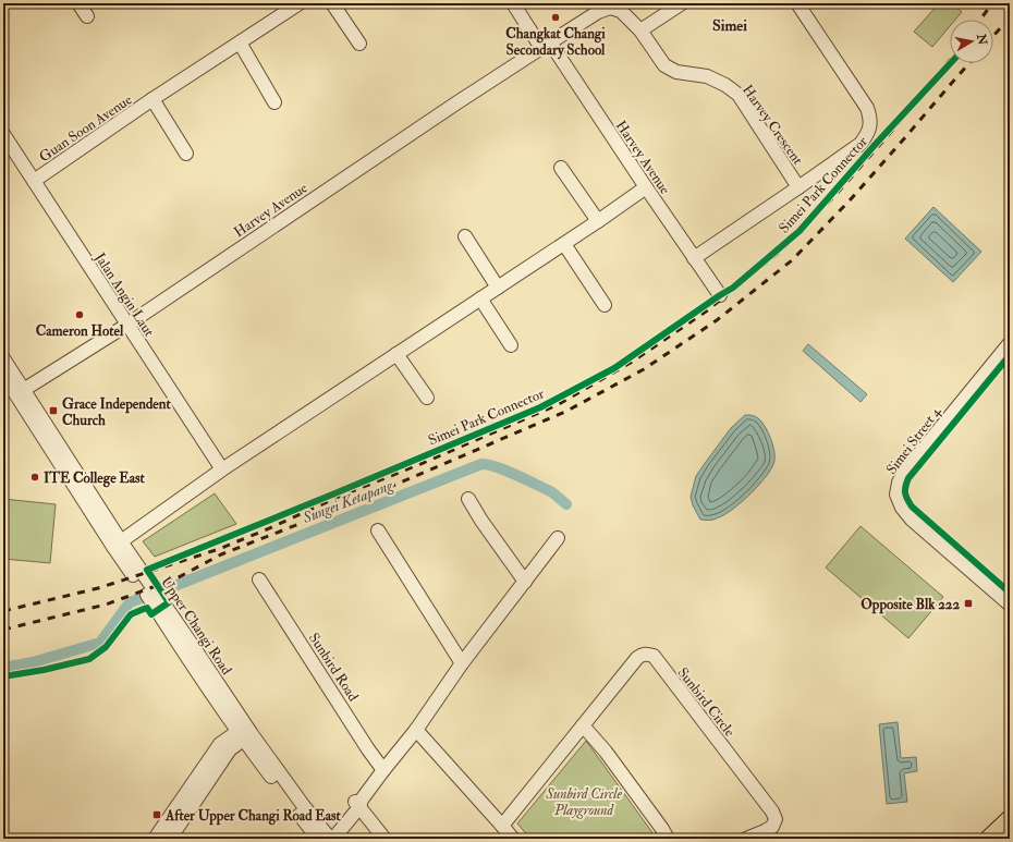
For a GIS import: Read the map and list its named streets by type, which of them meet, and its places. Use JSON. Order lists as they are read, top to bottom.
{
  "streets": {
    "street": [
      "Harvey Crescent",
      "Guan Soon Avenue",
      "Harvey Avenue",
      "Jalan Angin Laut",
      "Simei Street 4",
      "Upper Changi Road",
      "Sunbird Road",
      "Sunbird Circle"
    ],
    "cycle path": ["Simei Park Connector"]
  },
  "crossings": [
    ["Harvey Crescent", "Harvey Avenue"],
    ["Guan Soon Avenue", "Jalan Angin Laut"],
    ["Harvey Avenue", "Jalan Angin Laut"],
    ["Harvey Avenue", "Upper Changi Road"]
  ],
  "districts": ["Simei"],
  "water": ["Sungei Ketapang"],
  "parks": ["Sunbird Circle Playground"],
  "places": {
    "other": ["Changkat Changi Secondary School", "Cameron Hotel", "ITE College East"],
    "transit": ["Grace Independent Church", "Opposite Blk 222", "After Upper Changi Road East"]
  },
  "north": "right"
}
